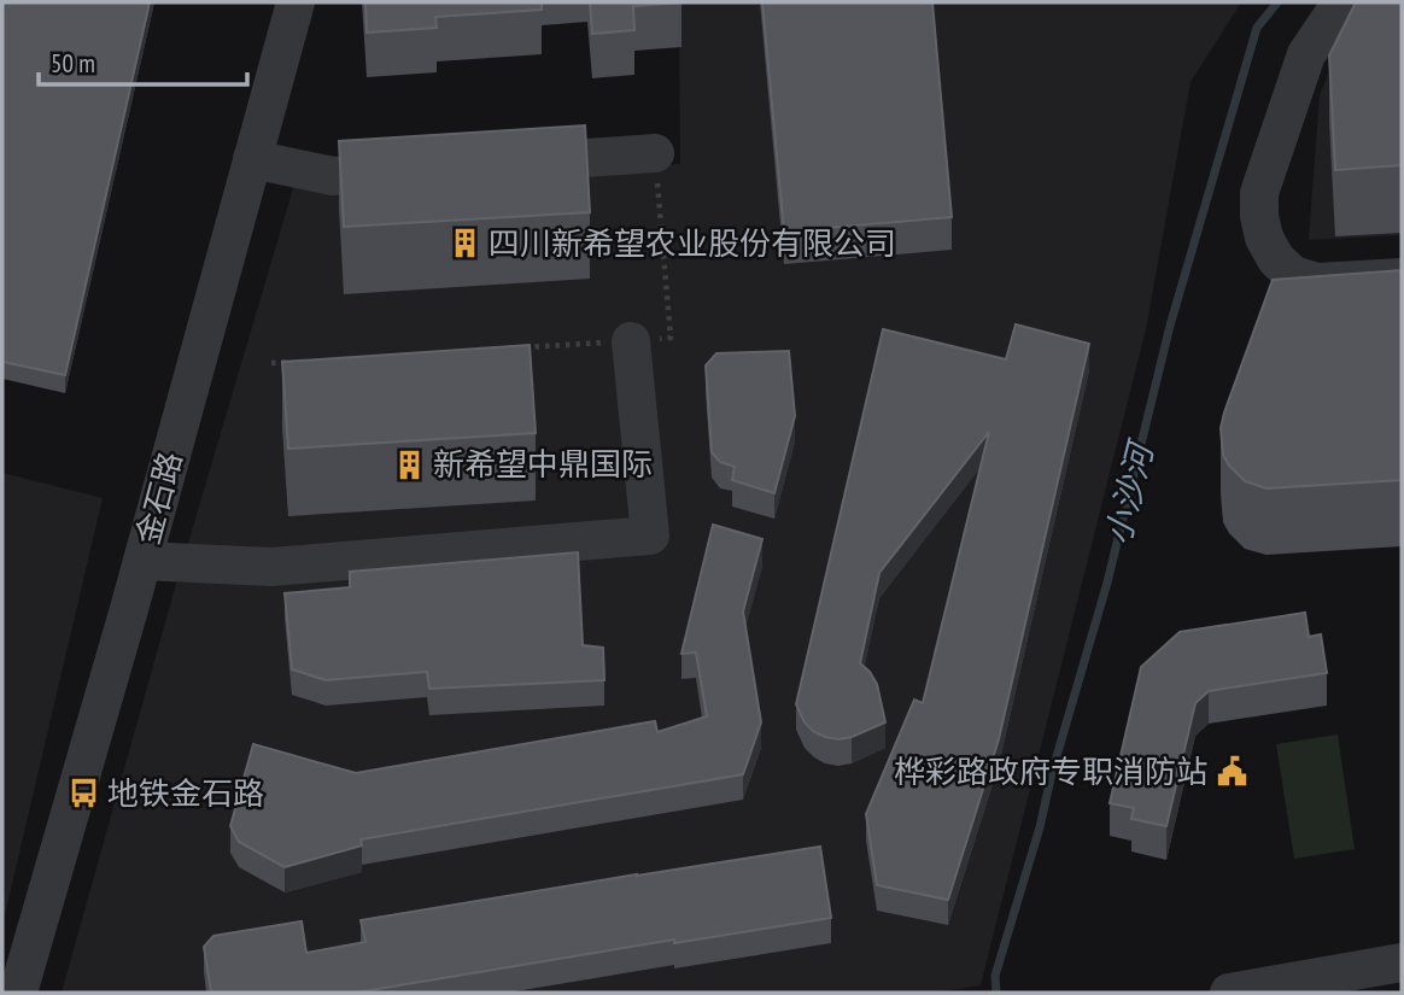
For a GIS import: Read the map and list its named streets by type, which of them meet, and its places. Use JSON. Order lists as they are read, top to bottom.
{
  "streets": {
    "street": ["金石路"]
  },
  "water": ["小沙河"],
  "places": {
    "building": ["四川新希望农业股份有限公司", "新希望中鼎国际"],
    "public building": ["桦彩路政府专职消防站"],
    "bus stop": ["地铁金石路"]
  },
  "scale_bar": "50 m"
}
